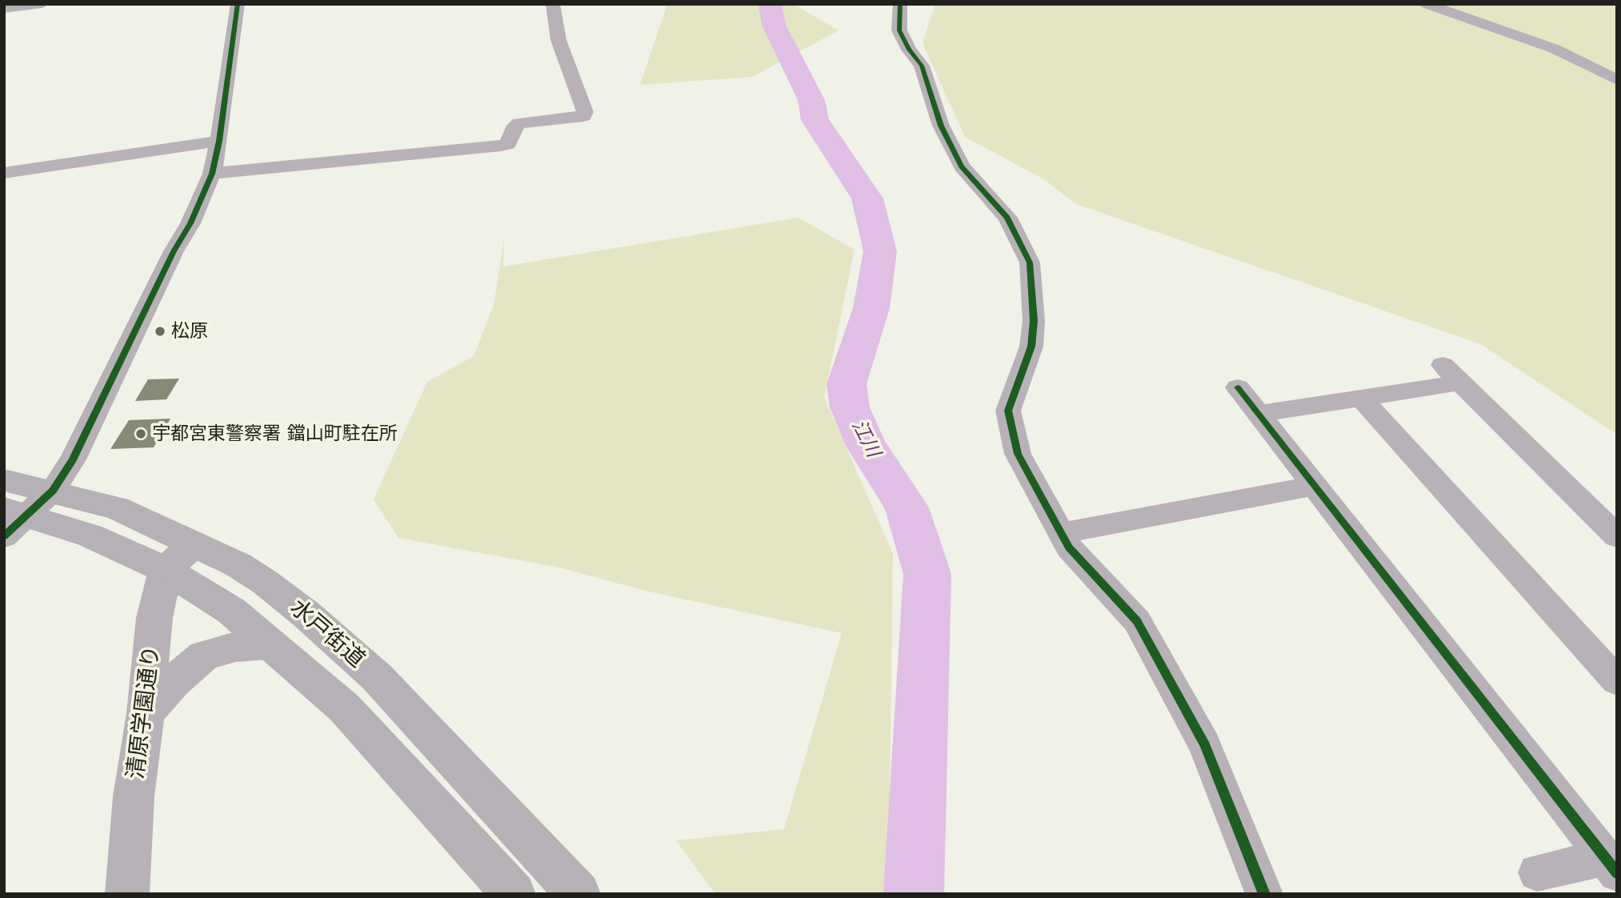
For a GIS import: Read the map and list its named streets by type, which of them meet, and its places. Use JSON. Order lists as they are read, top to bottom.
{
  "streets": {
    "highway": ["水戸街道"],
    "street": ["清原学園通り"]
  },
  "crossings": [
    ["水戸街道", "清原学園通り"]
  ],
  "water": ["江川"],
  "places": ["松原", "宇都宮東警察署 鐺山町駐在所"]
}
